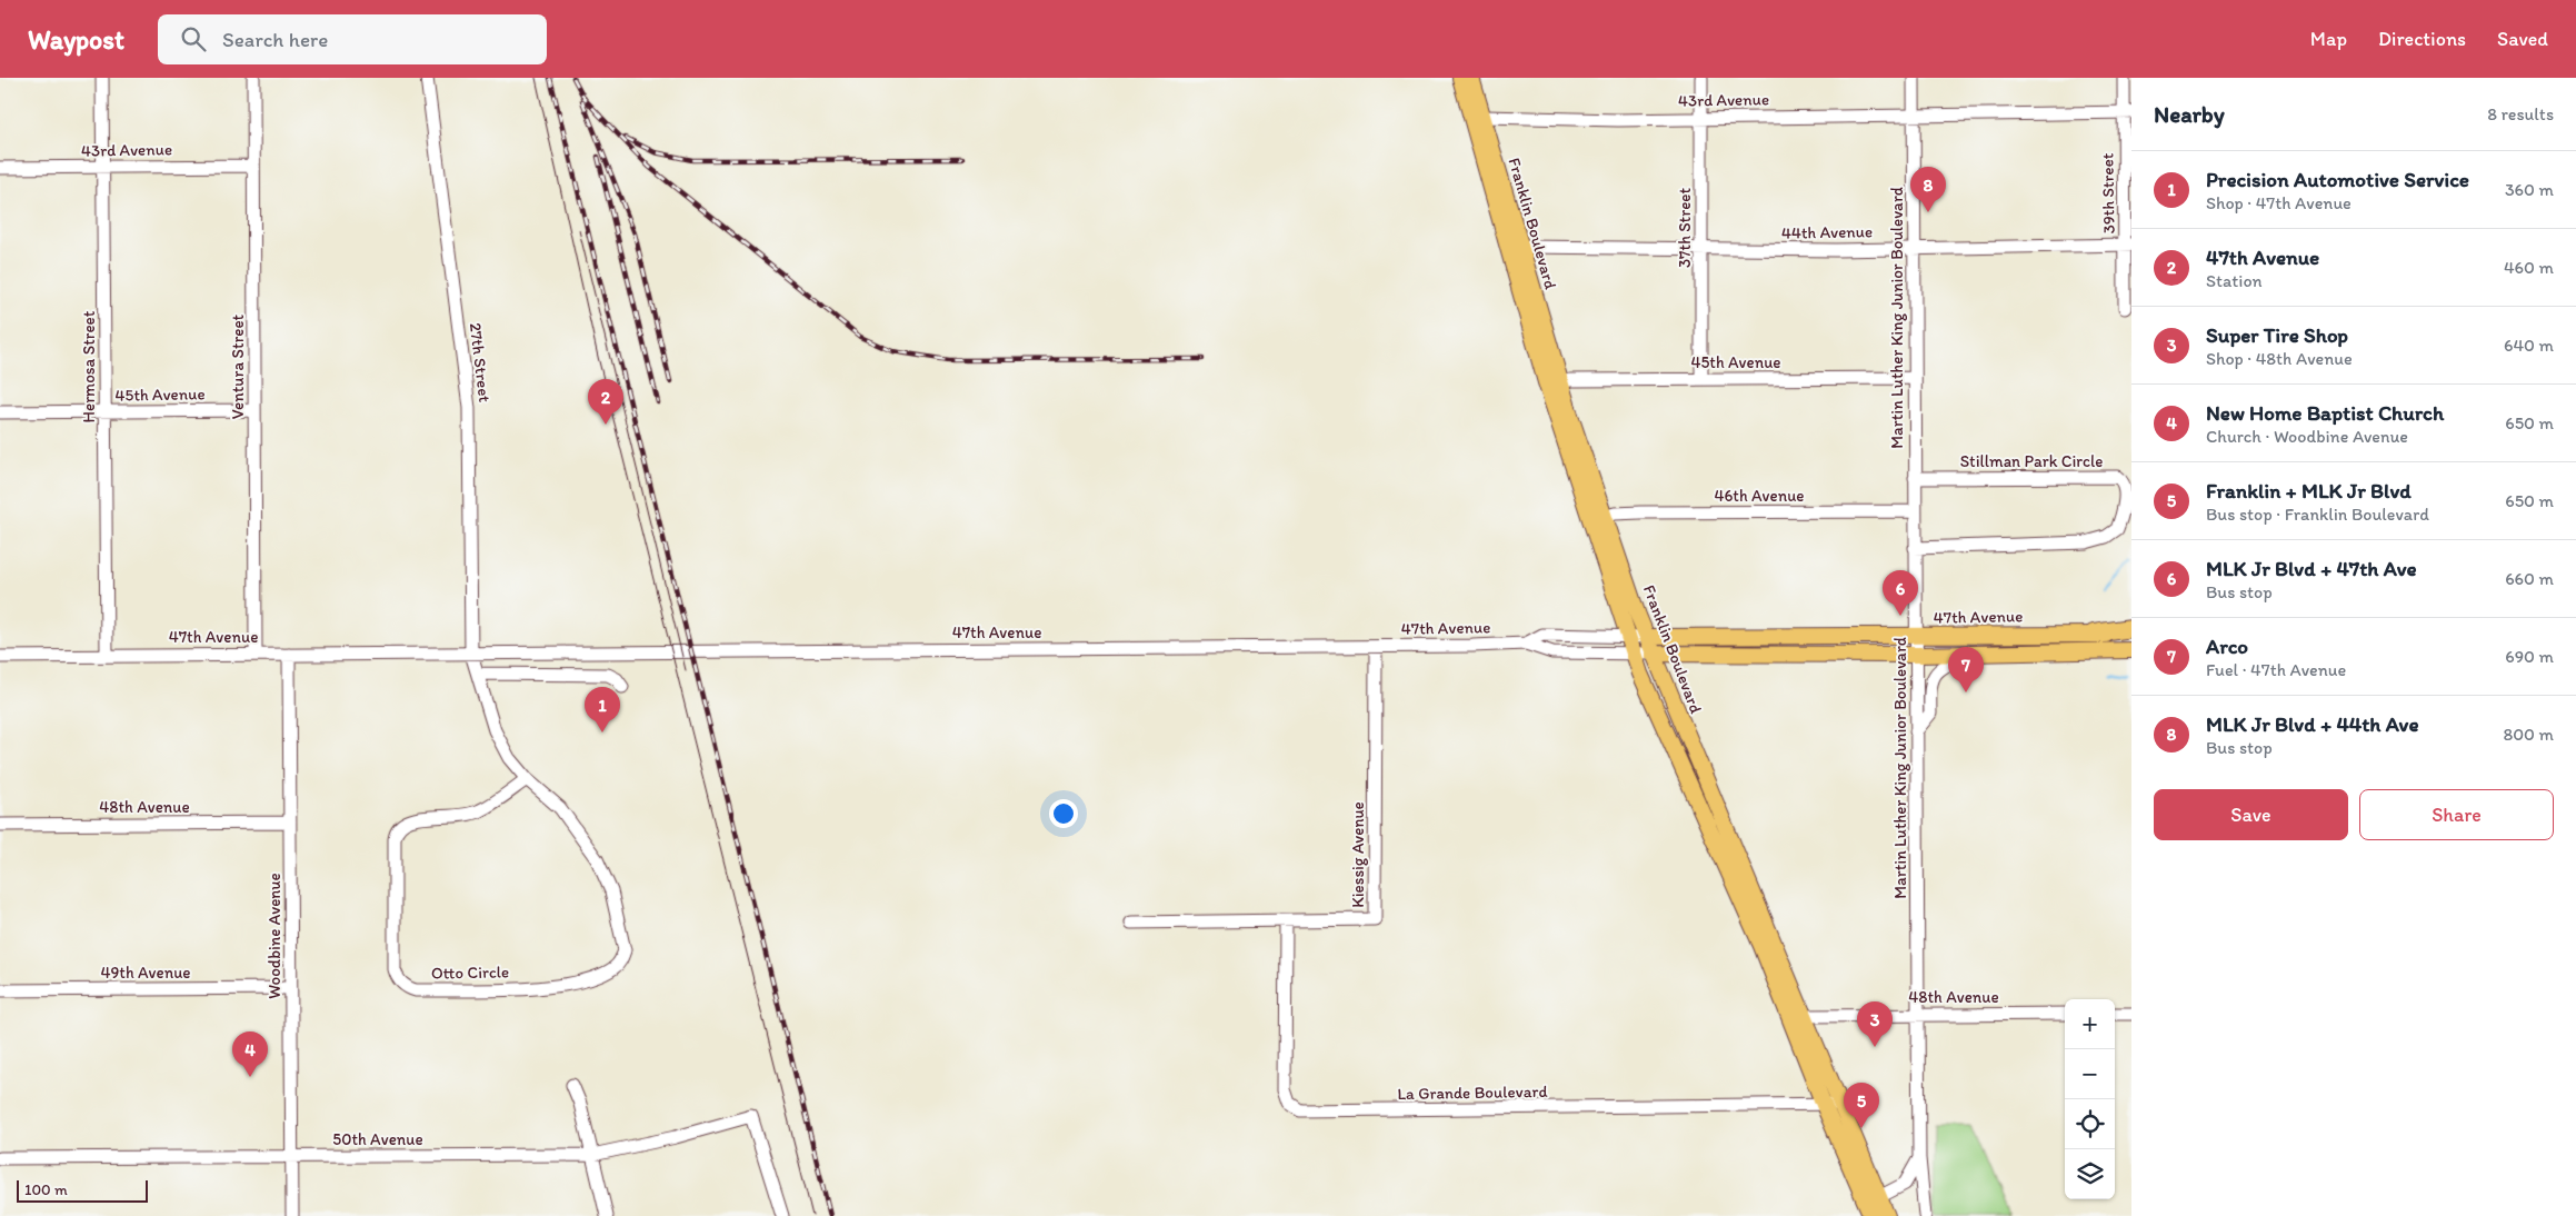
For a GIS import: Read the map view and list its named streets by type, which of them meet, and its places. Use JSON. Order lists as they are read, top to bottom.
{
  "streets": {
    "main road": ["Franklin Boulevard", "47th Avenue"],
    "street": [
      "43rd Avenue",
      "39th Street",
      "37th Street",
      "44th Avenue",
      "Martin Luther King Junior Boulevard",
      "27th Street",
      "45th Avenue",
      "Hermosa Street",
      "Ventura Street",
      "Stillman Park Circle",
      "46th Avenue",
      "48th Avenue",
      "Kiessig Avenue",
      "Woodbine Avenue",
      "49th Avenue",
      "Otto Circle",
      "La Grande Boulevard",
      "50th Avenue"
    ]
  },
  "crossings": [
    ["43rd Avenue", "39th Street"],
    ["43rd Avenue", "Franklin Boulevard"],
    ["43rd Avenue", "37th Street"],
    ["43rd Avenue", "Martin Luther King Junior Boulevard"],
    ["43rd Avenue", "Hermosa Street"],
    ["43rd Avenue", "Ventura Street"],
    ["39th Street", "44th Avenue"],
    ["Franklin Boulevard", "44th Avenue"],
    ["Franklin Boulevard", "Martin Luther King Junior Boulevard"],
    ["Franklin Boulevard", "45th Avenue"],
    ["Franklin Boulevard", "46th Avenue"],
    ["Franklin Boulevard", "47th Avenue"],
    ["Franklin Boulevard", "48th Avenue"],
    ["Franklin Boulevard", "La Grande Boulevard"],
    ["37th Street", "44th Avenue"],
    ["37th Street", "45th Avenue"],
    ["44th Avenue", "Martin Luther King Junior Boulevard"],
    ["Martin Luther King Junior Boulevard", "45th Avenue"],
    ["Martin Luther King Junior Boulevard", "Stillman Park Circle"],
    ["Martin Luther King Junior Boulevard", "46th Avenue"],
    ["Martin Luther King Junior Boulevard", "47th Avenue"],
    ["Martin Luther King Junior Boulevard", "48th Avenue"],
    ["27th Street", "47th Avenue"],
    ["27th Street", "Otto Circle"],
    ["45th Avenue", "Hermosa Street"],
    ["45th Avenue", "Ventura Street"],
    ["Hermosa Street", "47th Avenue"],
    ["Ventura Street", "47th Avenue"],
    ["47th Avenue", "Kiessig Avenue"],
    ["47th Avenue", "Woodbine Avenue"],
    ["47th Avenue", "Otto Circle"],
    ["48th Avenue", "Woodbine Avenue"],
    ["Kiessig Avenue", "La Grande Boulevard"],
    ["Woodbine Avenue", "49th Avenue"],
    ["Woodbine Avenue", "50th Avenue"]
  ],
  "scale_bar": "100 m",
  "page": {
    "header": "Waypost",
    "search": "Search here",
    "nav": ["Map", "Directions", "Saved"],
    "heading": ["Nearby", "8 results"],
    "list": [
      {
        "mark": "1",
        "name": "Precision Automotive Service",
        "note": "Shop · 47th Avenue",
        "value": "360 m"
      },
      {
        "mark": "2",
        "name": "47th Avenue",
        "note": "Station",
        "value": "460 m"
      },
      {
        "mark": "3",
        "name": "Super Tire Shop",
        "note": "Shop · 48th Avenue",
        "value": "640 m"
      },
      {
        "mark": "4",
        "name": "New Home Baptist Church",
        "note": "Church · Woodbine Avenue",
        "value": "650 m"
      },
      {
        "mark": "5",
        "name": "Franklin + MLK Jr Blvd",
        "note": "Bus stop · Franklin Boulevard",
        "value": "650 m"
      },
      {
        "mark": "6",
        "name": "MLK Jr Blvd + 47th Ave",
        "note": "Bus stop",
        "value": "660 m"
      },
      {
        "mark": "7",
        "name": "Arco",
        "note": "Fuel · 47th Avenue",
        "value": "690 m"
      },
      {
        "mark": "8",
        "name": "MLK Jr Blvd + 44th Ave",
        "note": "Bus stop",
        "value": "800 m"
      }
    ],
    "pins": [
      "8",
      "2",
      "6",
      "7",
      "1",
      "3",
      "4",
      "5"
    ],
    "buttons": ["Save", "Share"],
    "map_buttons": ["+", "−"],
    "scale": "100 m"
  }
}
